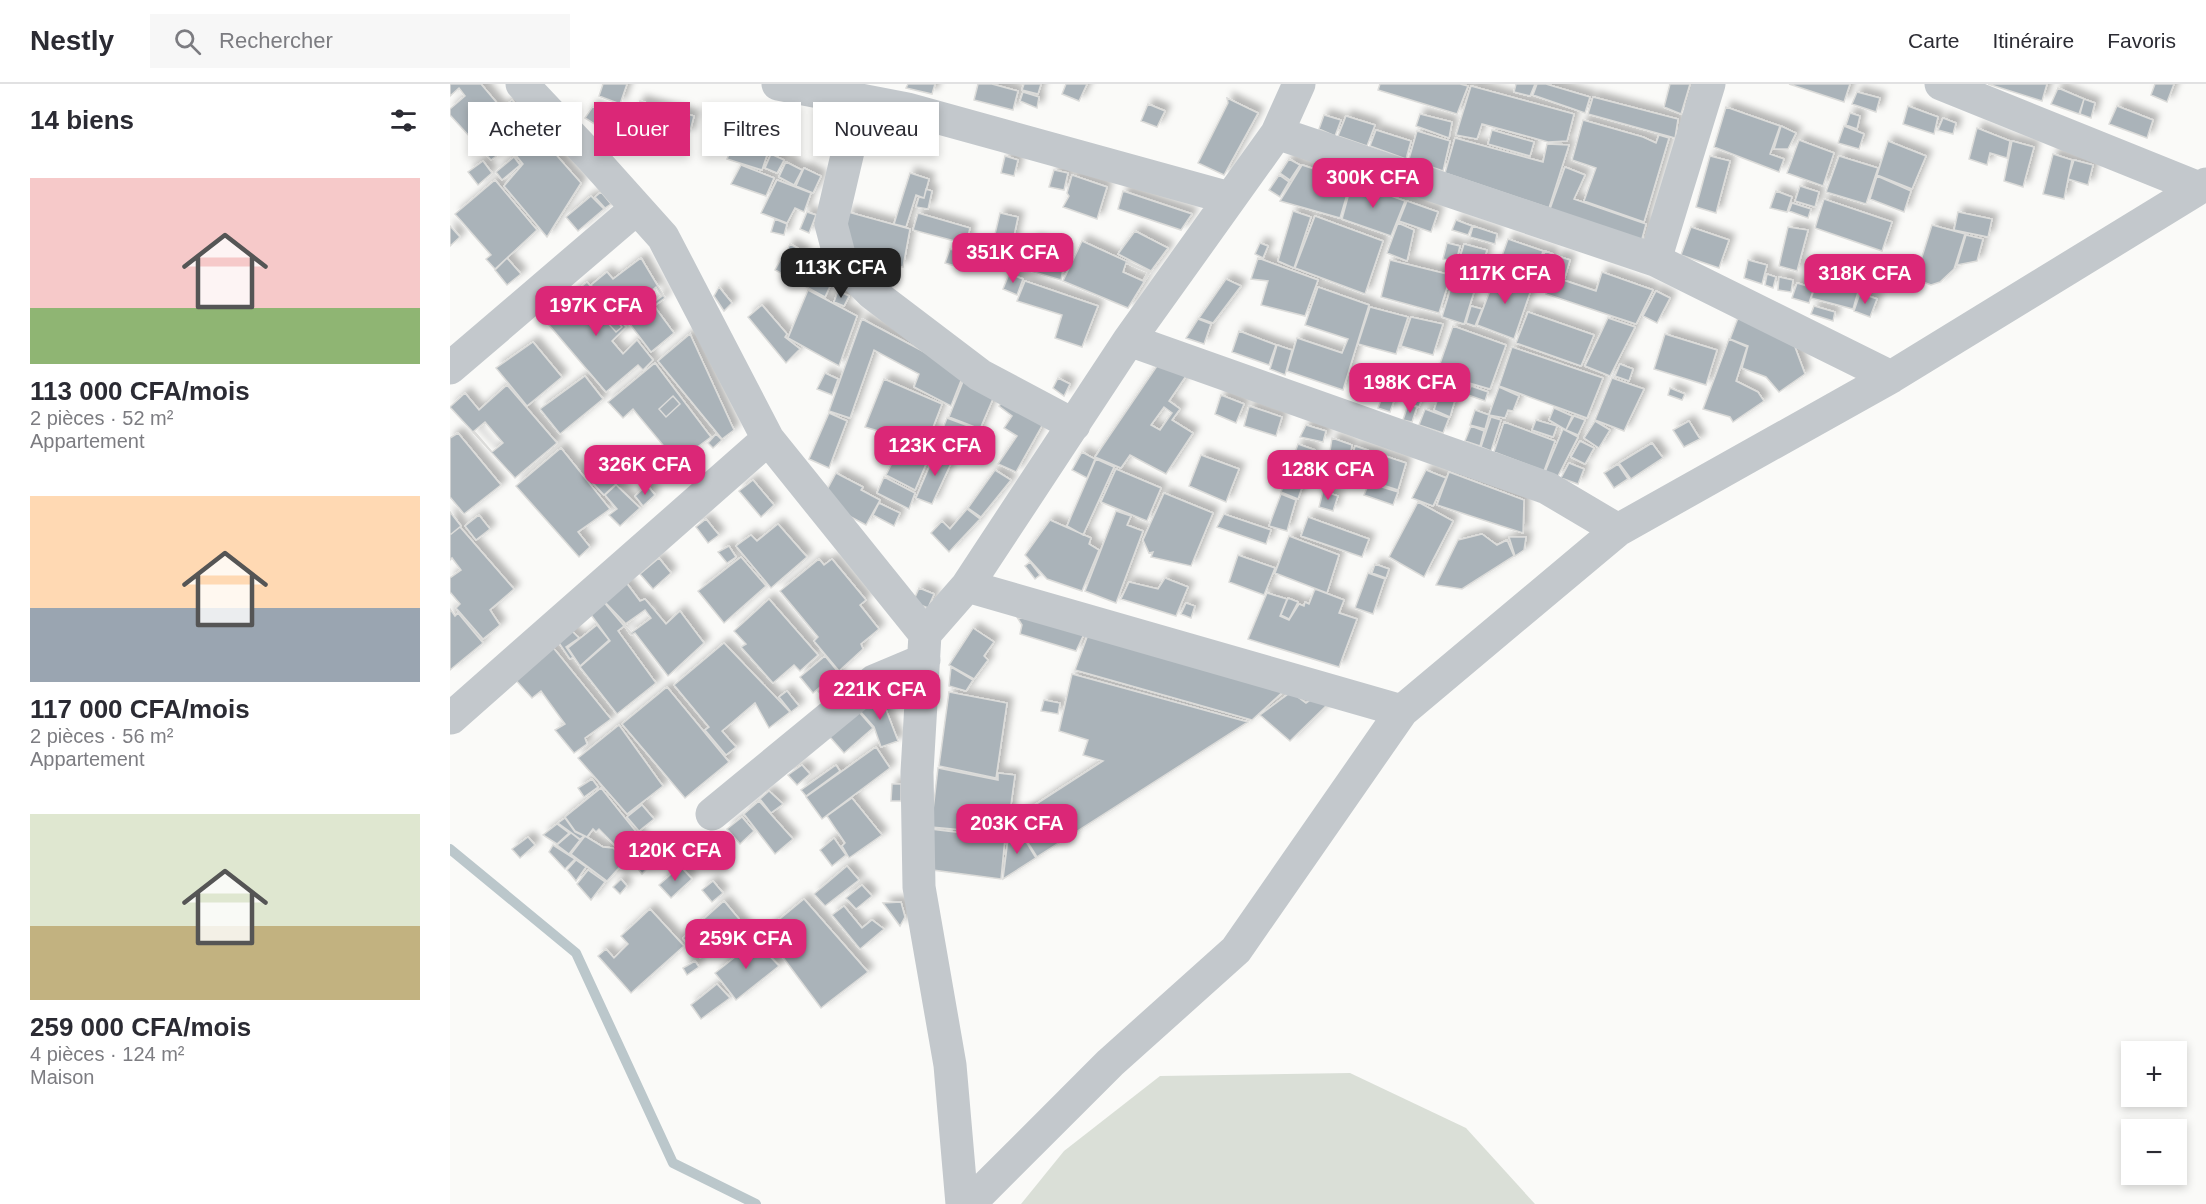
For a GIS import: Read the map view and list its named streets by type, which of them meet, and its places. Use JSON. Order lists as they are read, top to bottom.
{
  "page": {
    "header": "Nestly",
    "search": "Rechercher",
    "nav": ["Carte", "Itinéraire", "Favoris"],
    "heading": "14 biens",
    "chip": [
      "Acheter",
      "Louer",
      "Filtres",
      "Nouveau"
    ],
    "list": [
      {
        "name": "113 000 CFA/mois",
        "note": "2 pièces · 52 m² · Appartement"
      },
      {
        "name": "117 000 CFA/mois",
        "note": "2 pièces · 56 m² · Appartement"
      },
      {
        "name": "259 000 CFA/mois",
        "note": "4 pièces · 124 m² · Maison"
      }
    ],
    "price": [
      "300K CFA",
      "351K CFA",
      "113K CFA",
      "117K CFA",
      "318K CFA",
      "197K CFA",
      "198K CFA",
      "123K CFA",
      "326K CFA",
      "128K CFA",
      "221K CFA",
      "203K CFA",
      "120K CFA",
      "259K CFA"
    ],
    "map_buttons": ["+", "−"]
  }
}
